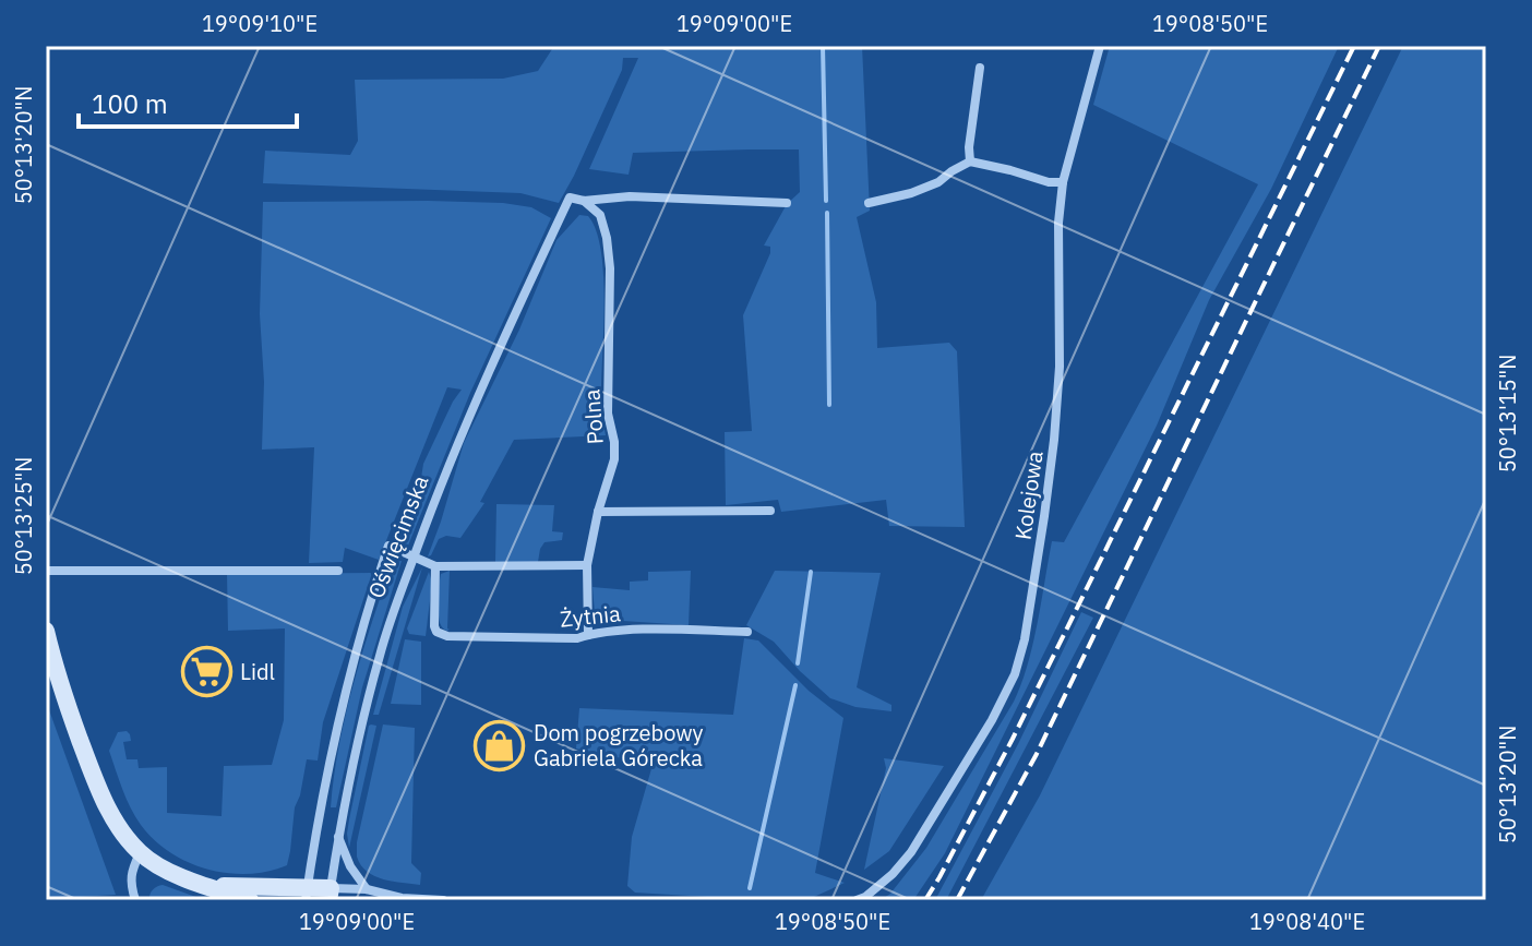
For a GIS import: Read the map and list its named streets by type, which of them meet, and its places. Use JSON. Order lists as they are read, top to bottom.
{
  "streets": {
    "street": [
      "Polna",
      "Kolejowa",
      "Oświęcimska",
      "Żytnia"
    ]
  },
  "crossings": [
    ["Polna", "Oświęcimska"],
    ["Polna", "Żytnia"]
  ],
  "places": {
    "supermarket": ["Lidl"],
    "shop": ["Dom pogrzebowy Gabriela Górecka"]
  },
  "scale_bar": "100 m",
  "coordinates": [
    "19°09'10\"E",
    "19°09'00\"E",
    "19°08'50\"E",
    "50°13'20\"N",
    "50°13'15\"N",
    "50°13'25\"N",
    "19°08'40\"E"
  ]
}
